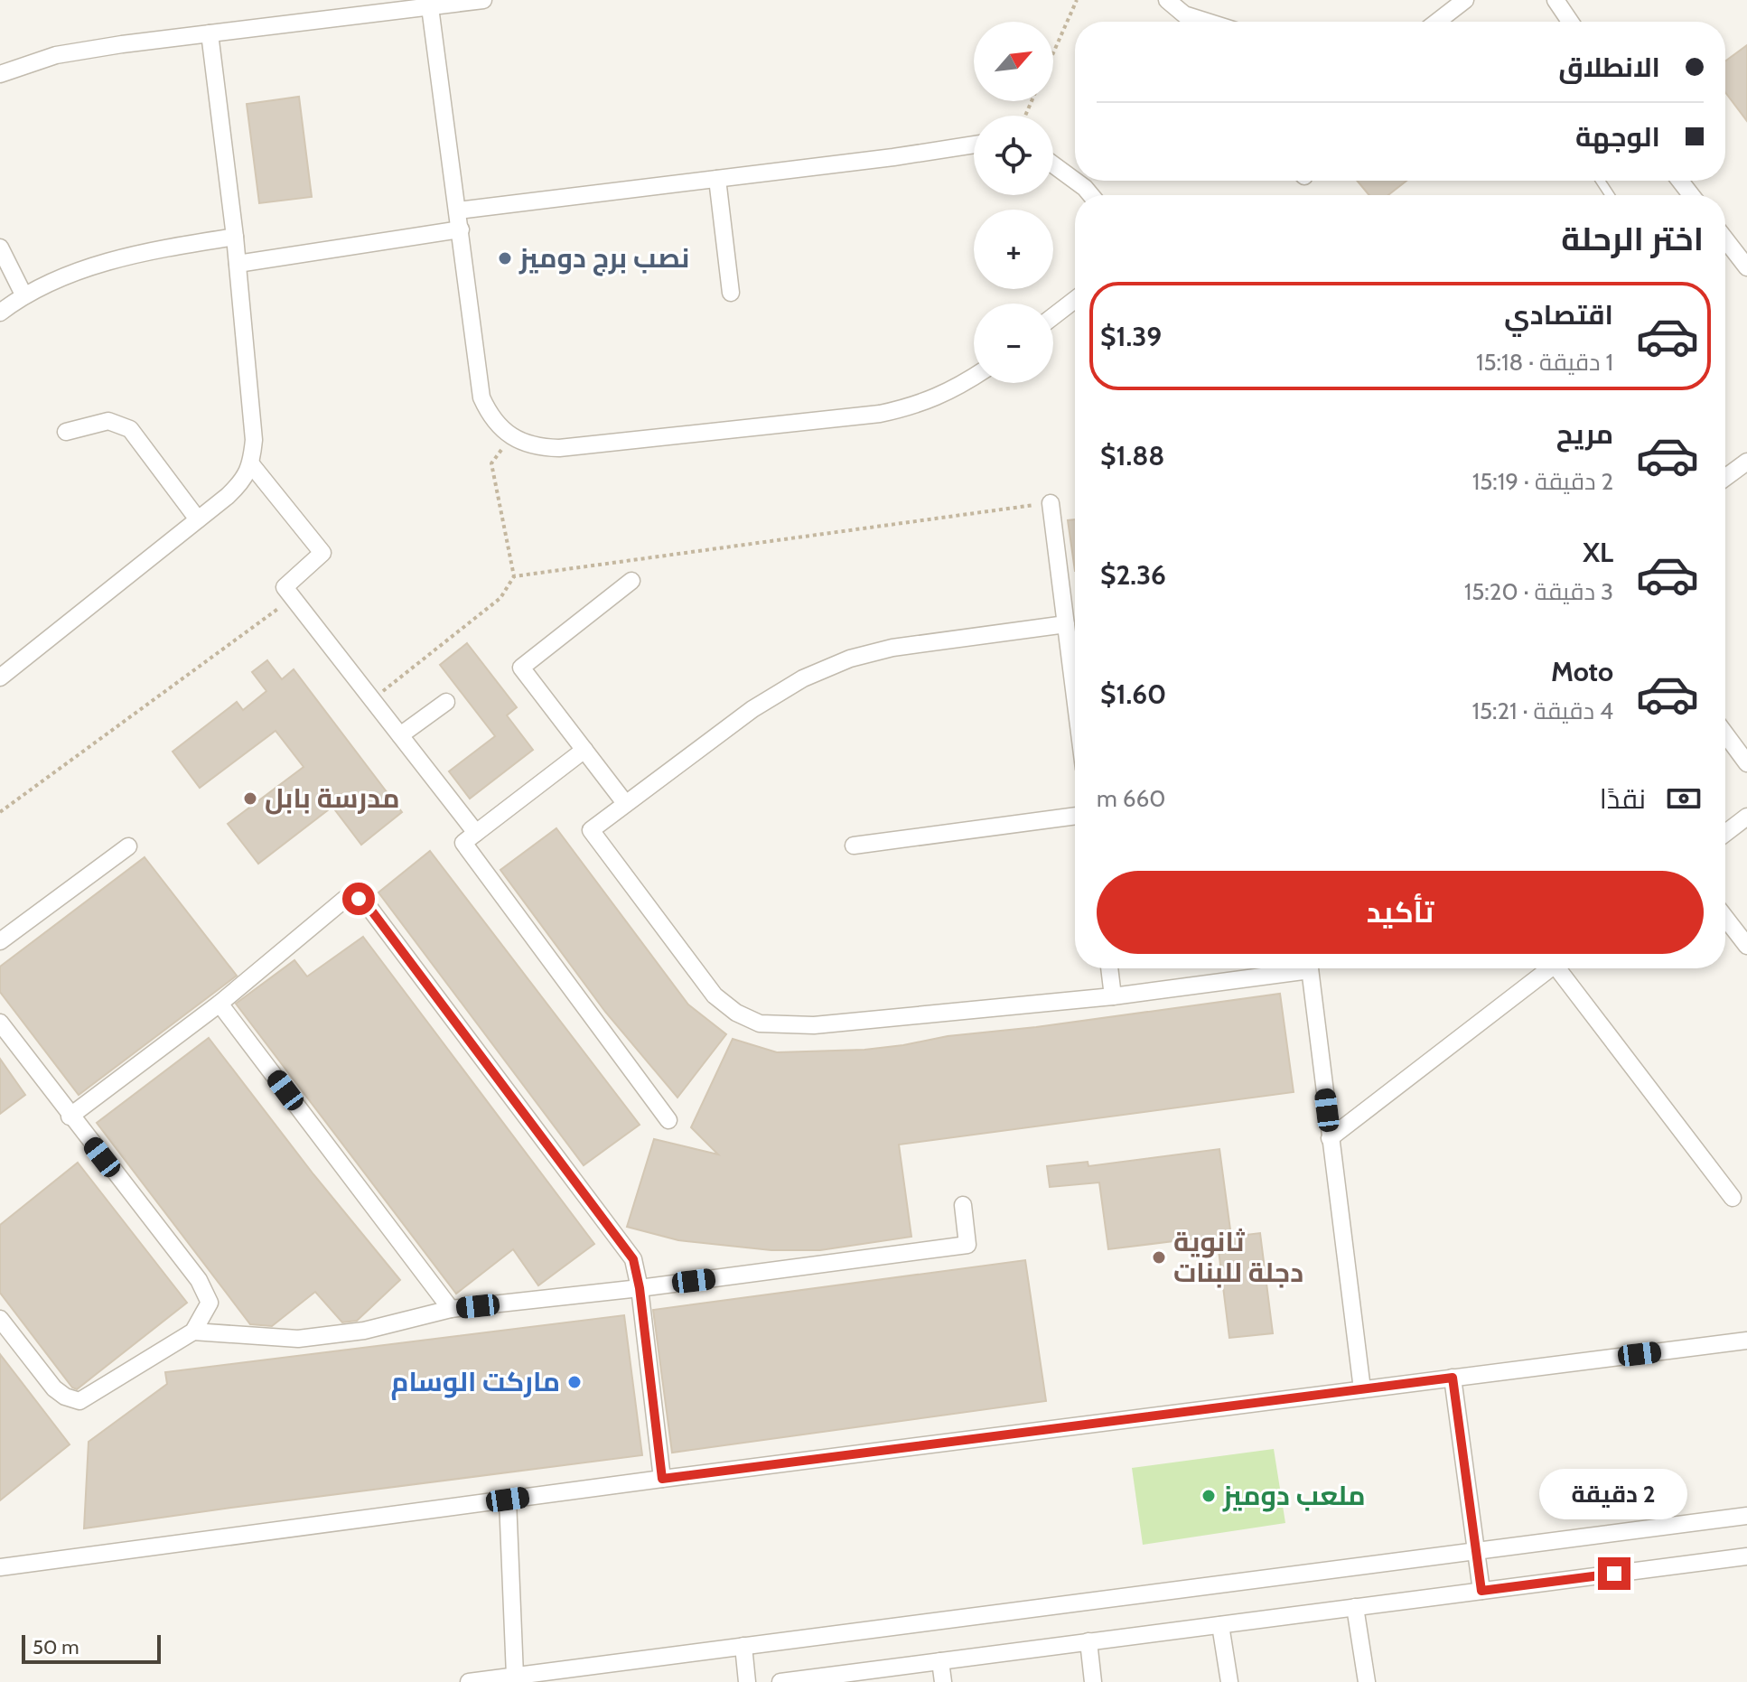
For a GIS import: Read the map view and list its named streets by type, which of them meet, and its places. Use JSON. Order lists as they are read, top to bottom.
{
  "places": [
    "نصب برج دوميز",
    "مدرسة بابل",
    "ثانوية دجلة للبنات",
    "ماركت الوسام",
    "ملعب دوميز"
  ],
  "scale_bar": "50 m",
  "north": "top right",
  "page": {
    "map_buttons": ["+", "−"],
    "banner": ["الانطلاق", "الوجهة"],
    "heading": "اختر الرحلة",
    "list": [
      {
        "name": "اقتصادي",
        "note": "1 دقيقة · 15:18",
        "value": "$1.39"
      },
      {
        "name": "مريح",
        "note": "2 دقيقة · 15:19",
        "value": "$1.88"
      },
      {
        "name": "XL",
        "note": "3 دقيقة · 15:20",
        "value": "$2.36"
      },
      {
        "name": "Moto",
        "note": "4 دقيقة · 15:21",
        "value": "$1.60"
      }
    ],
    "pay": ["نقدًا", "660 m"],
    "buttons": "تأكيد",
    "bubble": "2 دقيقة",
    "scale": "50 m"
  }
}
